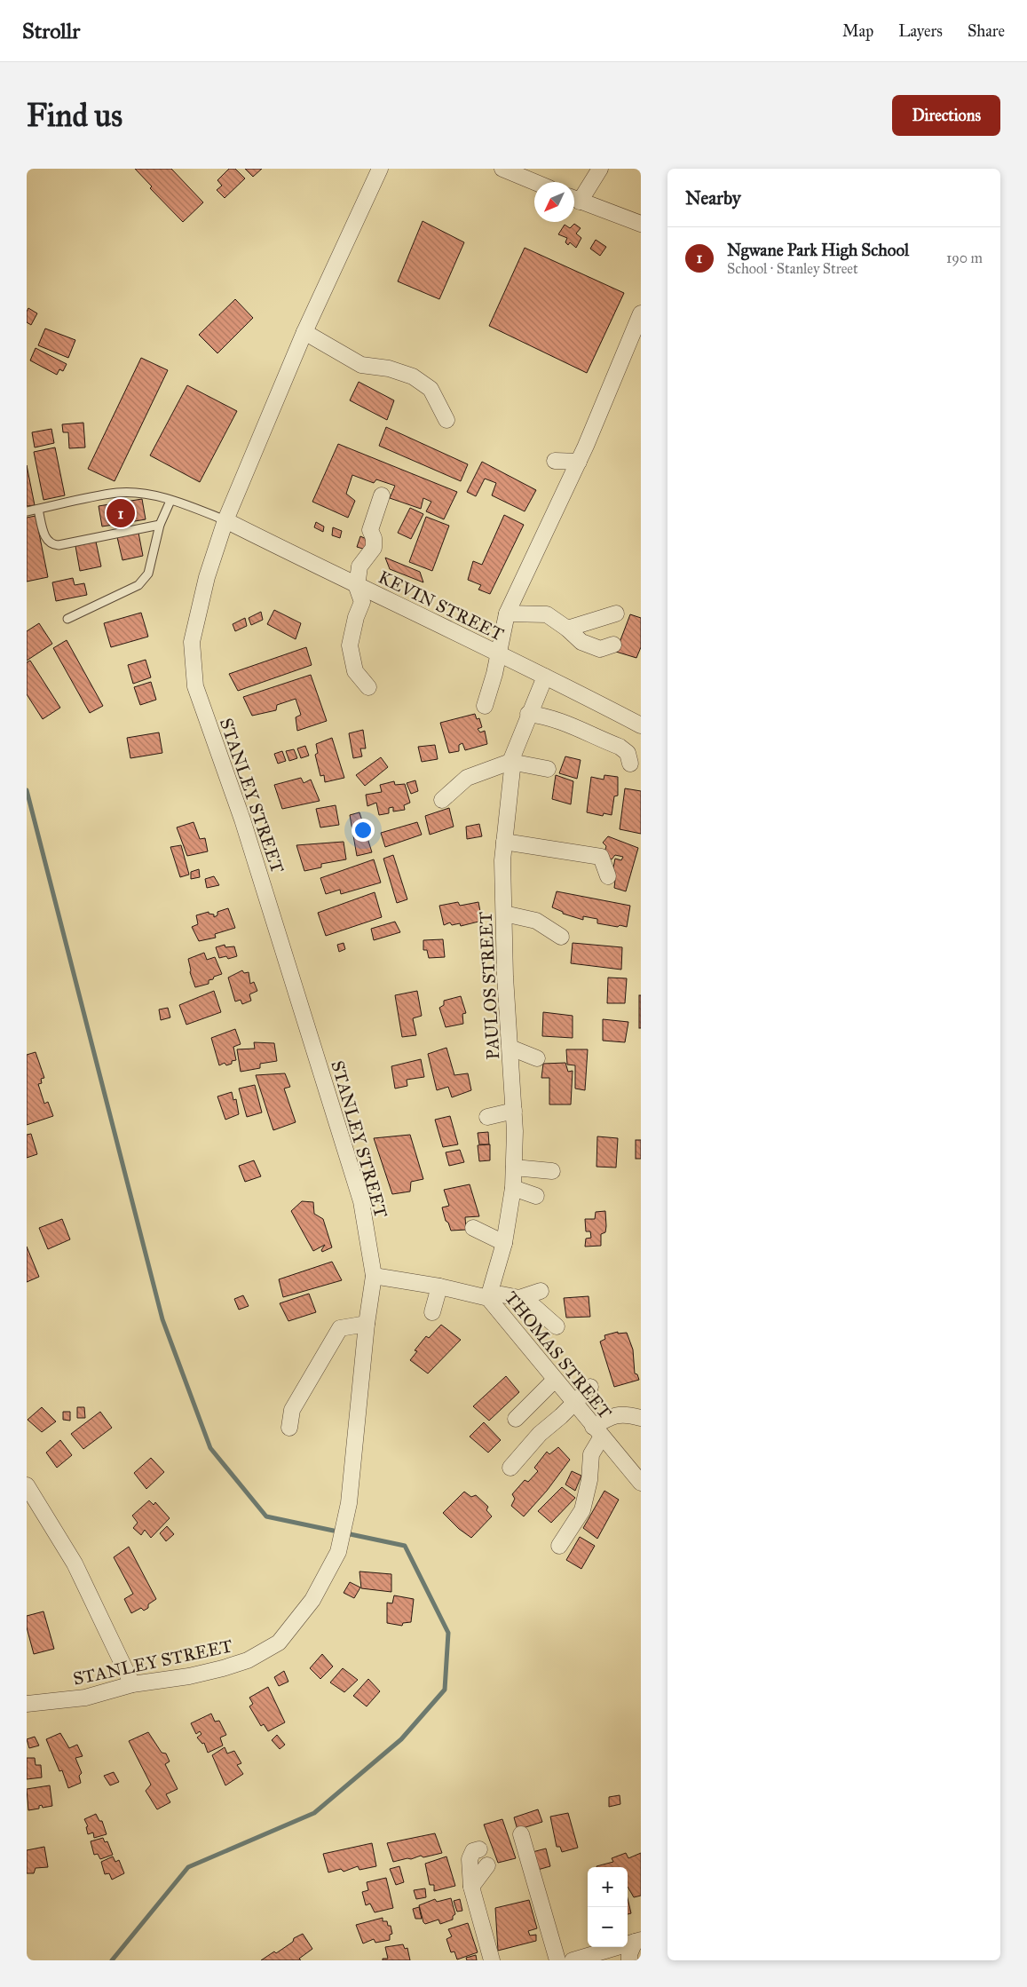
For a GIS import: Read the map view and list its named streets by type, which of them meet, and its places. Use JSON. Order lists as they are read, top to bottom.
{
  "streets": {
    "street": [
      "KEVIN STREET",
      "STANLEY STREET",
      "PAULOS STREET",
      "THOMAS STREET"
    ]
  },
  "crossings": [
    ["KEVIN STREET", "STANLEY STREET"],
    ["KEVIN STREET", "PAULOS STREET"],
    ["STANLEY STREET", "THOMAS STREET"],
    ["PAULOS STREET", "THOMAS STREET"]
  ],
  "north": "bottom left",
  "page": {
    "header": "Strollr",
    "nav": ["Map", "Layers", "Share"],
    "buttons": "Directions",
    "title": "Find us",
    "heading": "Nearby",
    "list": [
      {
        "mark": "1",
        "name": "Ngwane Park High School",
        "note": "School · Stanley Street",
        "value": "190 m"
      }
    ],
    "pins": "1",
    "map_buttons": ["+", "−"]
  }
}
